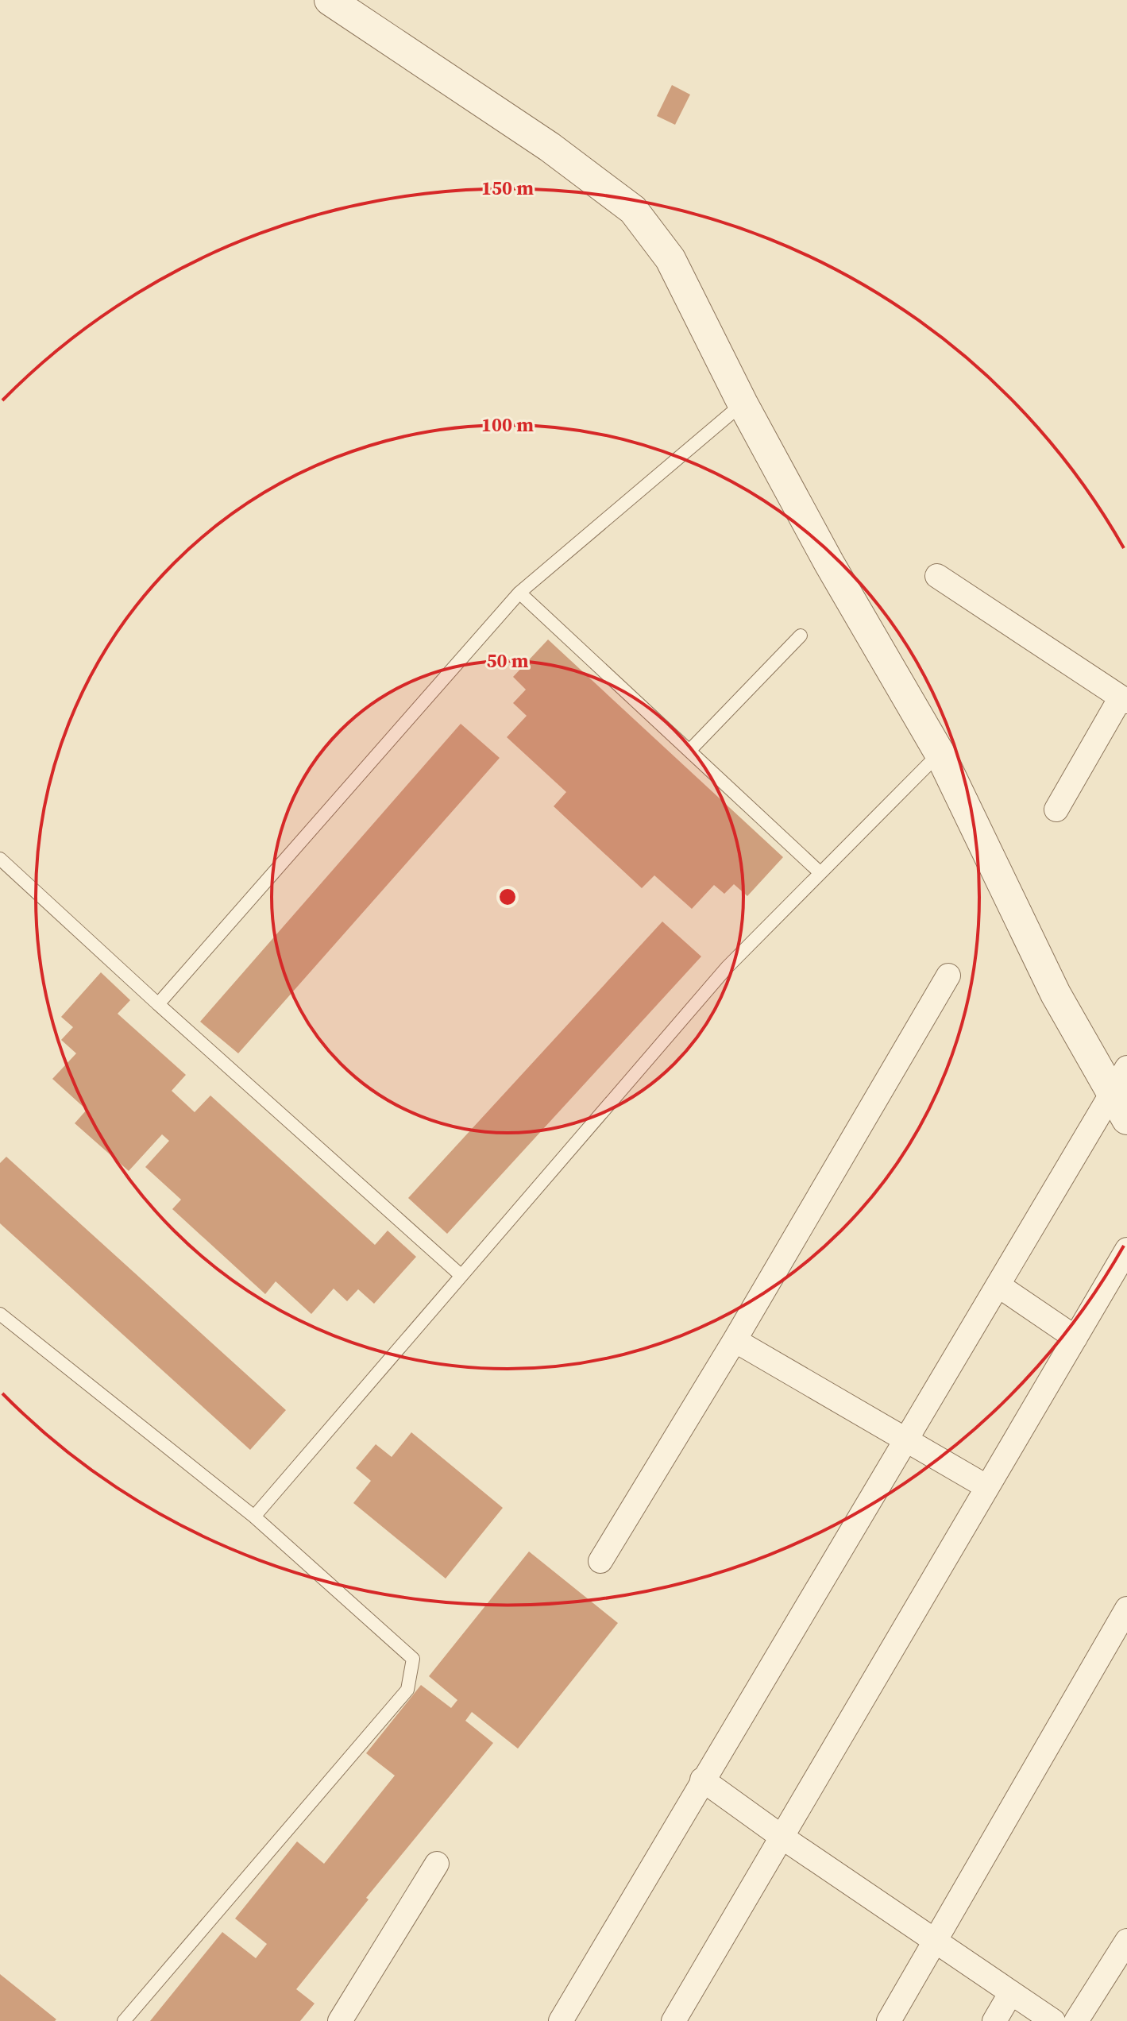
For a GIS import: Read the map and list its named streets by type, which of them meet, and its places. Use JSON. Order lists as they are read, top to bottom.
{
  "rings": ["150 m", "100 m", "50 m"]
}
